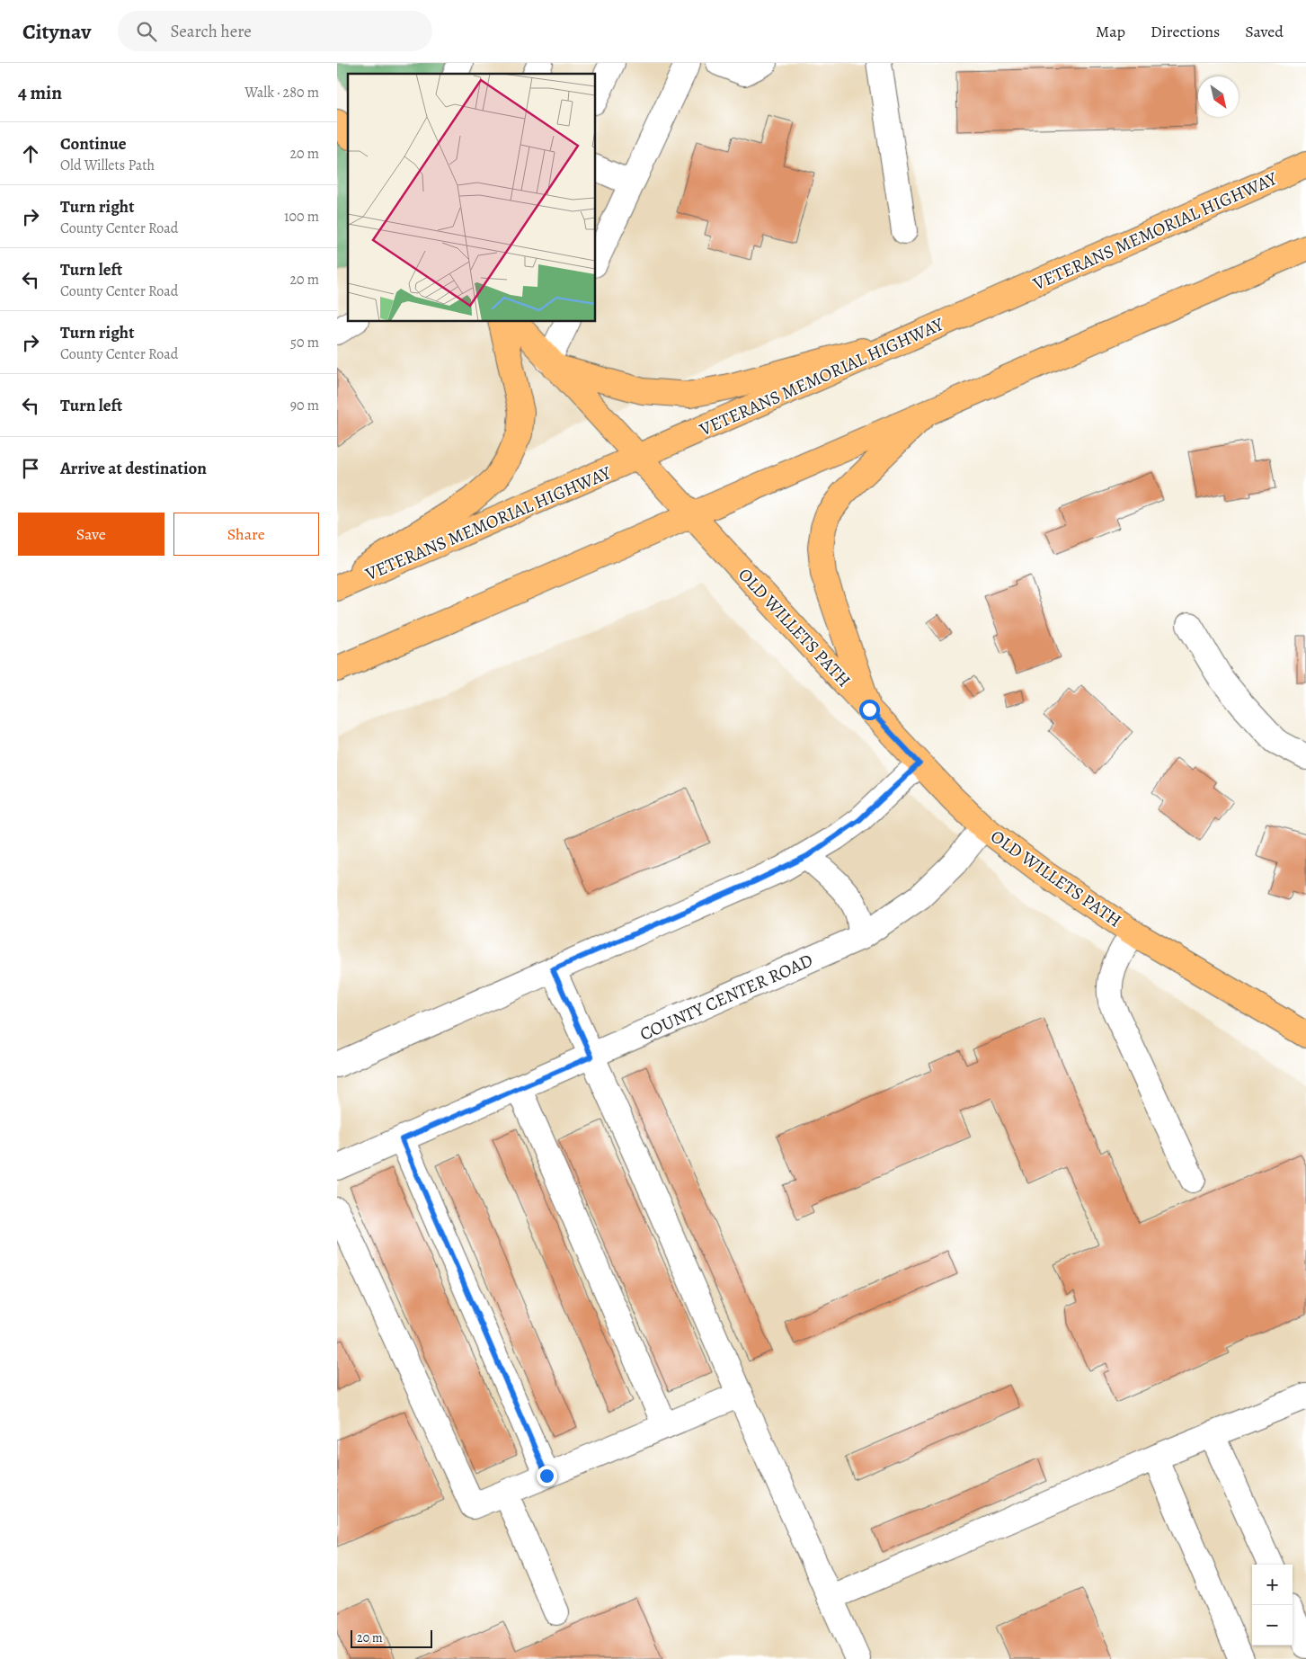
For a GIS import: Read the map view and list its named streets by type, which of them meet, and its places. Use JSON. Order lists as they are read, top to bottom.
{
  "streets": {
    "main road": ["VETERANS MEMORIAL HIGHWAY", "OLD WILLETS PATH"],
    "street": ["COUNTY CENTER ROAD"]
  },
  "crossings": [
    ["VETERANS MEMORIAL HIGHWAY", "OLD WILLETS PATH"],
    ["OLD WILLETS PATH", "COUNTY CENTER ROAD"]
  ],
  "scale_bar": "20 m",
  "north": "bottom right",
  "page": {
    "header": "Citynav",
    "search": "Search here",
    "nav": ["Map", "Directions", "Saved"],
    "heading": ["4 min", "Walk · 280 m"],
    "list": [
      ["Continue", "Old Willets Path", "20 m"],
      ["Turn right", "County Center Road", "100 m"],
      ["Turn left", "County Center Road", "20 m"],
      ["Turn right", "County Center Road", "50 m"],
      ["Turn left", "90 m"],
      "Arrive at destination"
    ],
    "buttons": ["Save", "Share"],
    "map_buttons": ["+", "−"],
    "scale": "20 m"
  }
}
